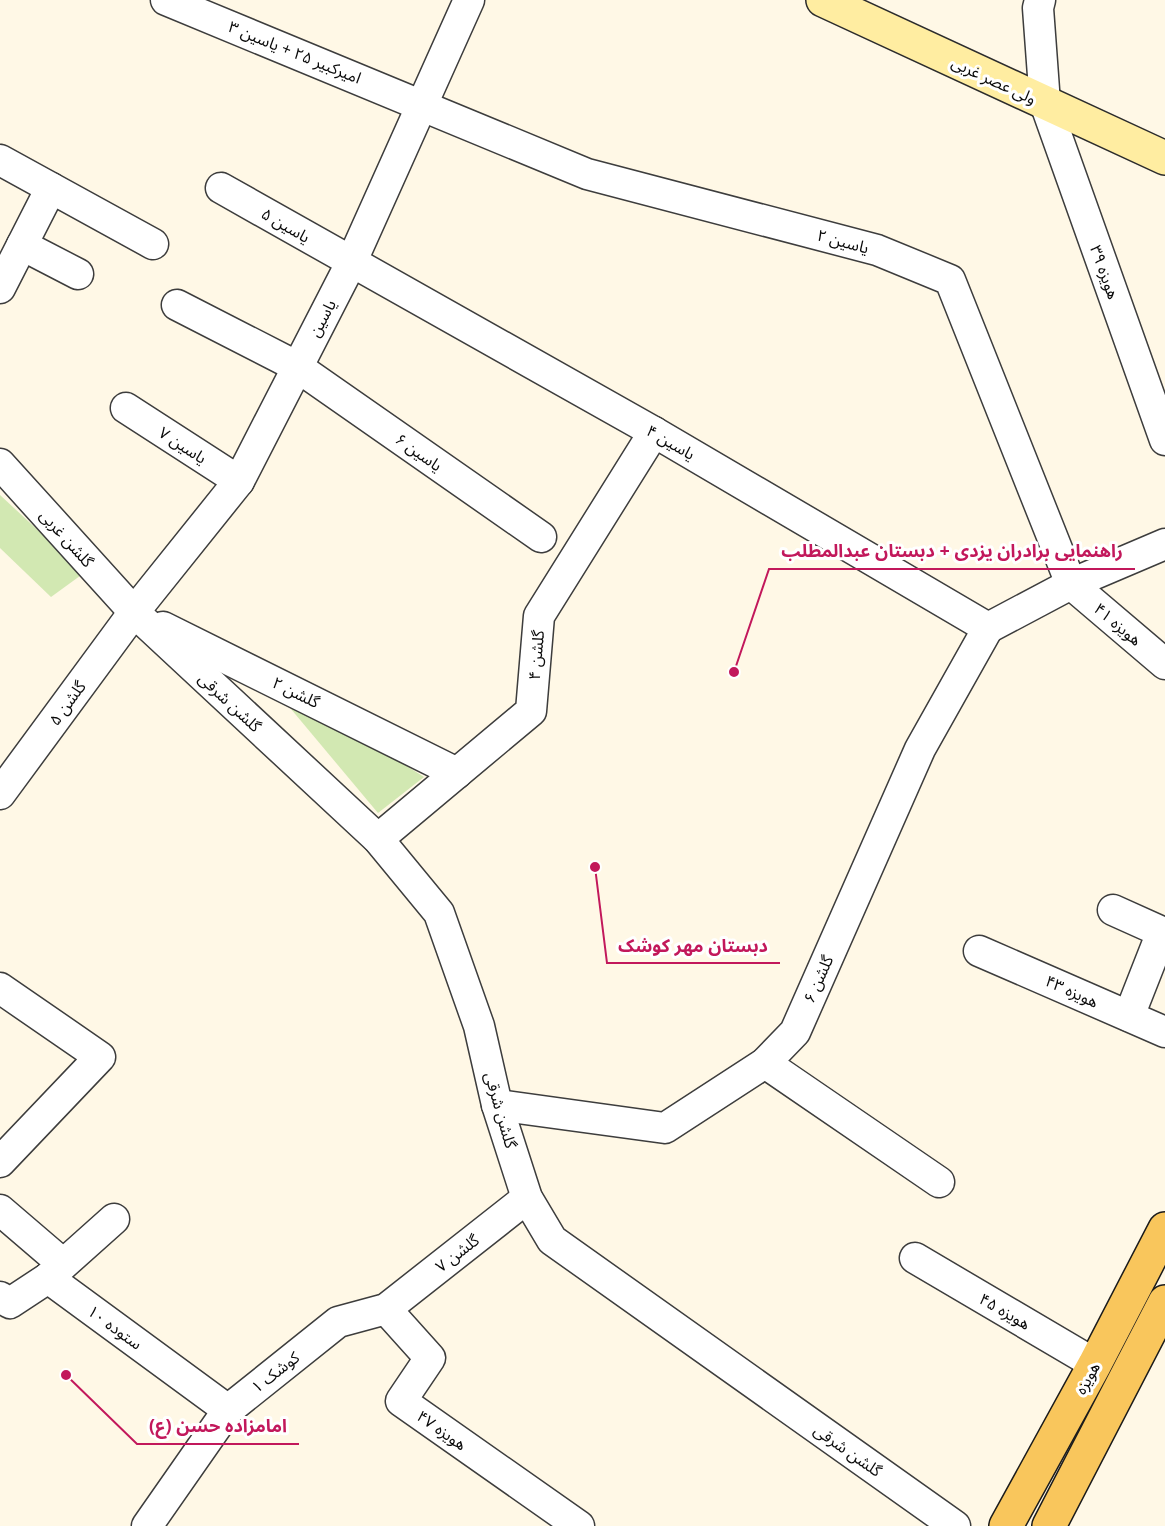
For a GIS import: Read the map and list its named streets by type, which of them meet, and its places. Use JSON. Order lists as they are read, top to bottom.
{
  "streets": {
    "main road": ["ولی عصر غربی", "هویزه"],
    "street": [
      "امیرکبیر ۲۵ + یاسین ۳",
      "یاسین ۵",
      "یاسین ۲",
      "هویزه ۳۹",
      "یاسین",
      "یاسین ۴",
      "یاسین ۷",
      "یاسین ۶",
      "گلشن غربی",
      "هویزه ۴۱",
      "گلشن ۴",
      "گلشن ۲",
      "گلشن شرقی",
      "گلشن ۵",
      "گلشن ۶",
      "هویزه ۴۳",
      "گلشن ۷",
      "هویزه ۴۵",
      "ستوده ۱۰",
      "کوشک ۱",
      "هویزه ۴۷"
    ]
  },
  "crossings": [
    ["امیرکبیر ۲۵ + یاسین ۳", "یاسین ۲"],
    ["امیرکبیر ۲۵ + یاسین ۳", "یاسین"],
    ["ولی عصر غربی", "هویزه ۳۹"],
    ["یاسین ۵", "یاسین"],
    ["یاسین ۵", "یاسین ۴"],
    ["یاسین ۲", "یاسین"],
    ["یاسین ۲", "هویزه ۴۱"],
    ["یاسین", "یاسین ۴"],
    ["یاسین", "یاسین ۷"],
    ["یاسین", "یاسین ۶"],
    ["یاسین", "گلشن غربی"],
    ["یاسین", "گلشن ۲"],
    ["یاسین", "گلشن شرقی"],
    ["یاسین", "گلشن ۵"],
    ["یاسین ۴", "گلشن ۴"],
    ["یاسین ۴", "گلشن ۶"],
    ["گلشن غربی", "گلشن ۲"],
    ["گلشن غربی", "گلشن شرقی"],
    ["گلشن غربی", "گلشن ۵"],
    ["گلشن ۴", "گلشن ۲"],
    ["گلشن ۴", "گلشن شرقی"],
    ["گلشن ۲", "گلشن شرقی"],
    ["گلشن ۲", "گلشن ۵"],
    ["گلشن شرقی", "گلشن ۵"],
    ["گلشن شرقی", "گلشن ۶"],
    ["گلشن شرقی", "گلشن ۷"],
    ["گلشن ۷", "کوشک ۱"],
    ["گلشن ۷", "هویزه ۴۷"],
    ["هویزه ۴۵", "هویزه"],
    ["ستوده ۱۰", "کوشک ۱"],
    ["کوشک ۱", "هویزه ۴۷"]
  ],
  "places": ["راهنمایی برادران یزدی + دبستان عبدالمطلب", "دبستان مهر کوشک", "امامزاده حسن (ع)"]
}
